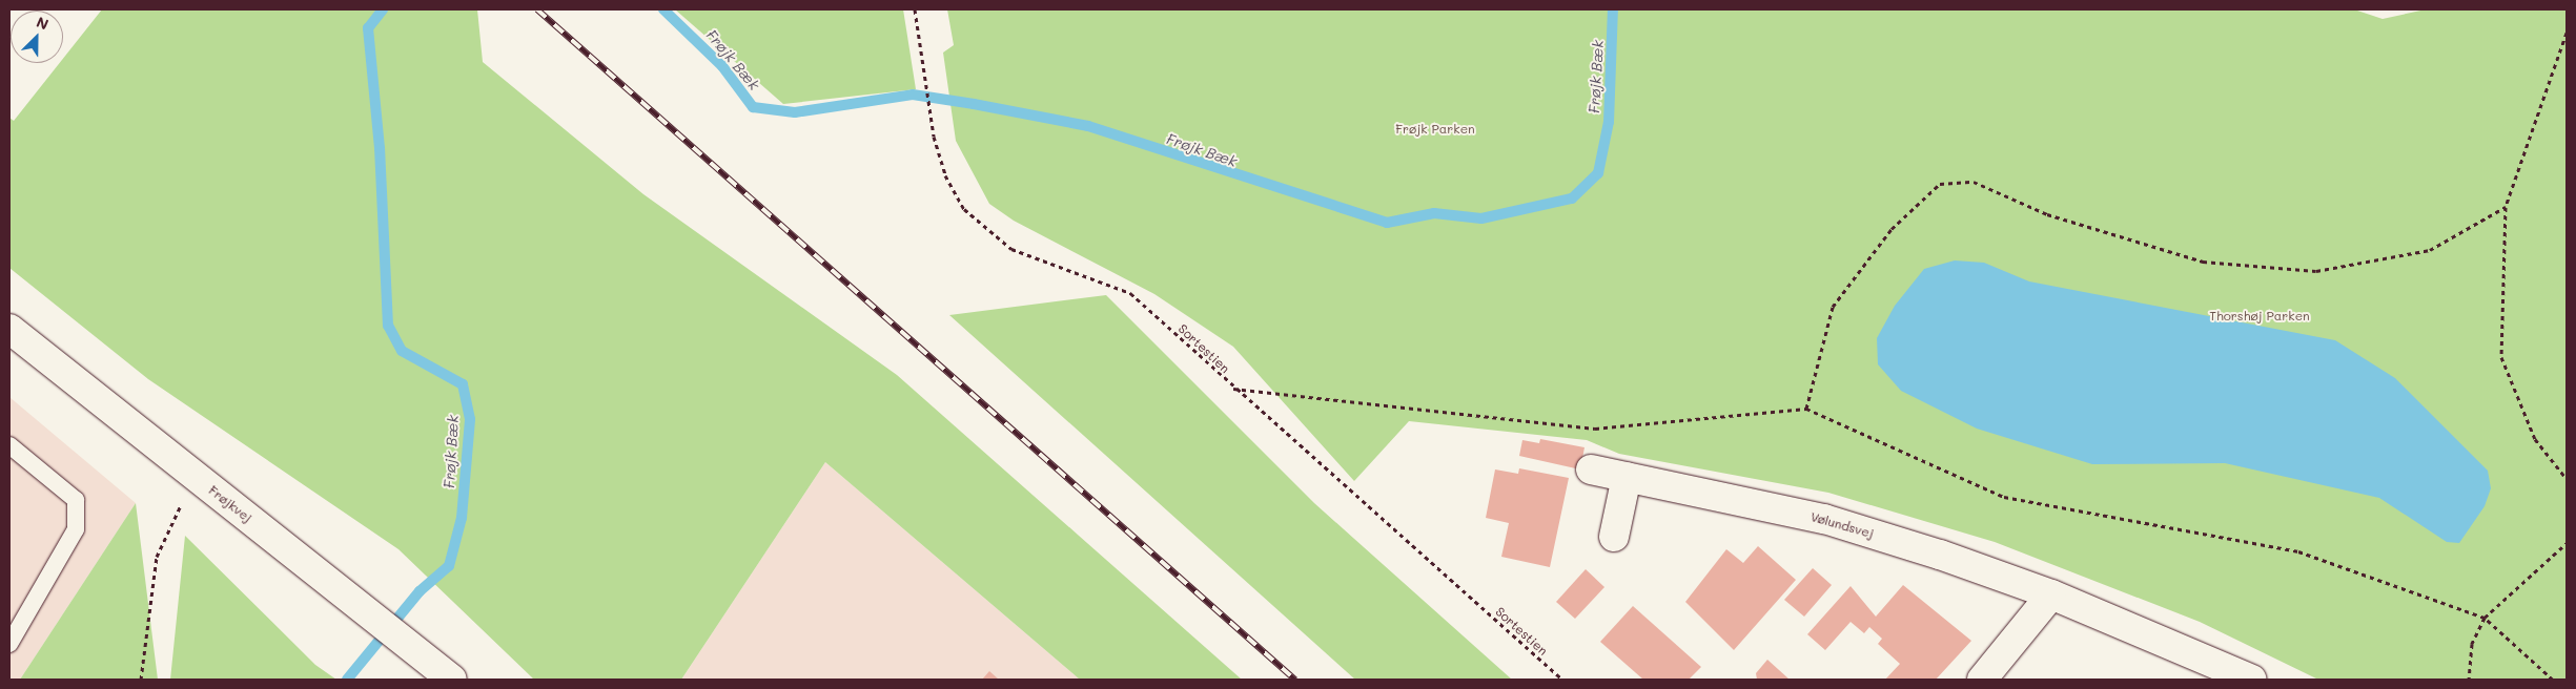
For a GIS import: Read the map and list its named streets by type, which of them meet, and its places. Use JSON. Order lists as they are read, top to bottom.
{
  "streets": {
    "street": ["Frøjkvej", "Vølundsvej"],
    "path": ["Sortestien"]
  },
  "water": ["Frøjk Bæk"],
  "parks": ["Frøjk Parken", "Thorshøj Parken"],
  "north": "top right"
}
